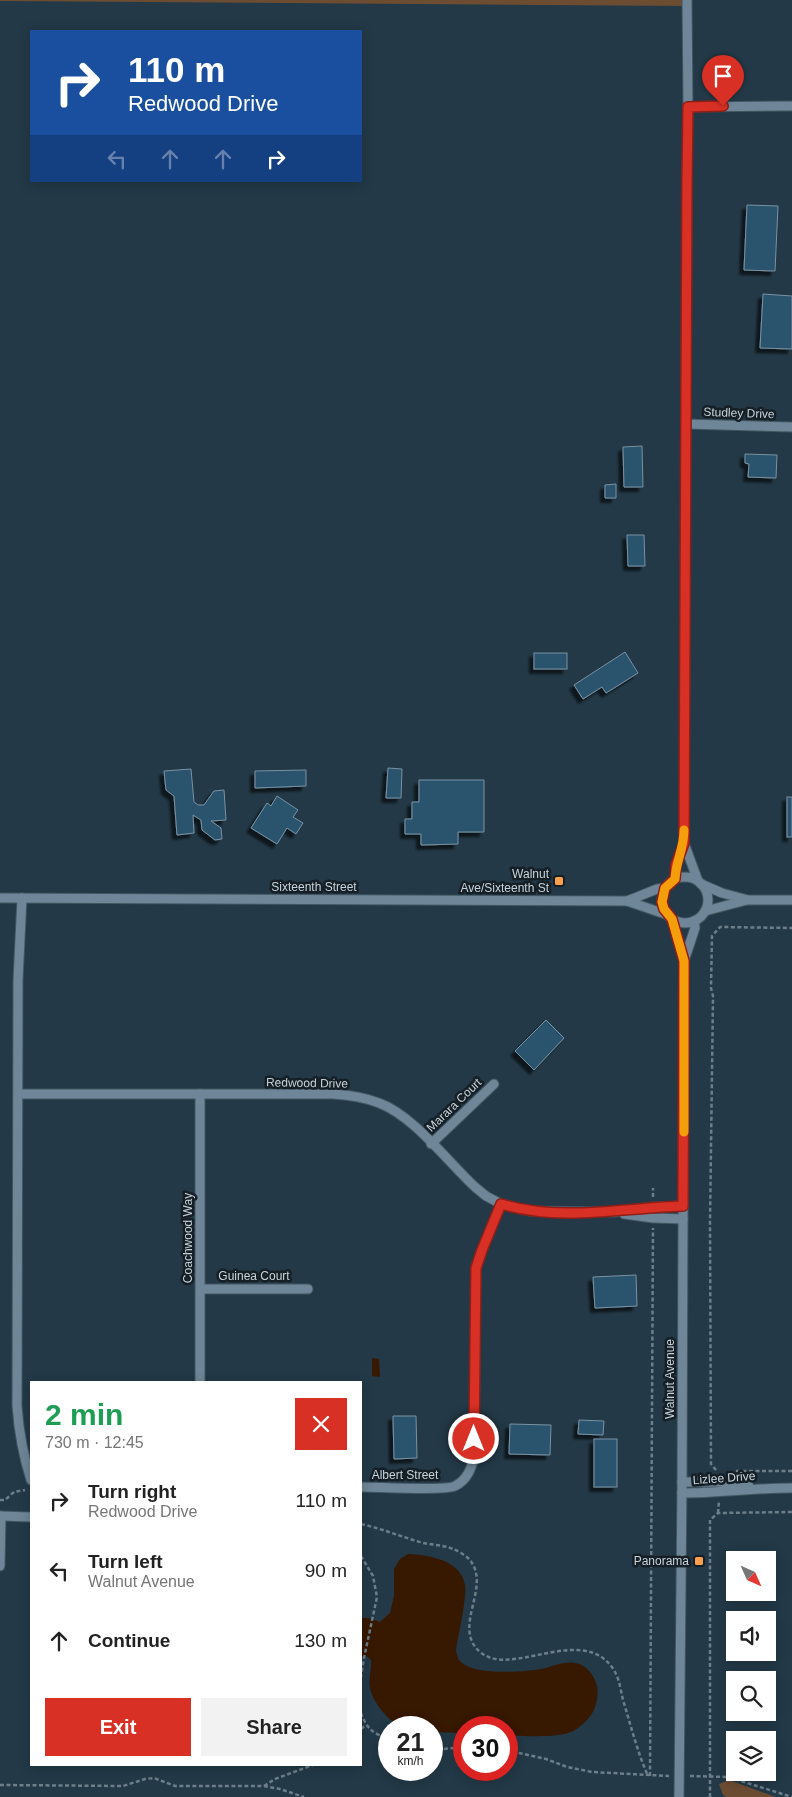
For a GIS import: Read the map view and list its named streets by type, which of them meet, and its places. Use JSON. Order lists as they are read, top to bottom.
{
  "streets": {
    "street": [
      "Studley Drive",
      "Sixteenth Street",
      "Redwood Drive",
      "Marara Court",
      "Coachwood Way",
      "Guinea Court",
      "Walnut Avenue",
      "Albert Street",
      "Lizlee Drive"
    ]
  },
  "crossings": [
    ["Sixteenth Street", "Walnut Avenue"],
    ["Redwood Drive", "Marara Court"],
    ["Redwood Drive", "Coachwood Way"],
    ["Redwood Drive", "Walnut Avenue"],
    ["Redwood Drive", "Albert Street"],
    ["Coachwood Way", "Guinea Court"],
    ["Walnut Avenue", "Lizlee Drive"]
  ],
  "places": {
    "transit": ["Walnut Ave/Sixteenth St", "Panorama"]
  },
  "north": "bottom right",
  "page": {
    "turn": ["110 m", "Redwood Drive"],
    "heading": ["2 min", "730 m · 12:45"],
    "list": [
      {
        "name": "Turn right",
        "note": "Redwood Drive",
        "value": "110 m"
      },
      {
        "name": "Turn left",
        "note": "Walnut Avenue",
        "value": "90 m"
      },
      {
        "name": "Continue",
        "value": "130 m"
      }
    ],
    "buttons": ["Exit", "Share"],
    "speed": "21 km/h",
    "limit": "30"
  }
}
